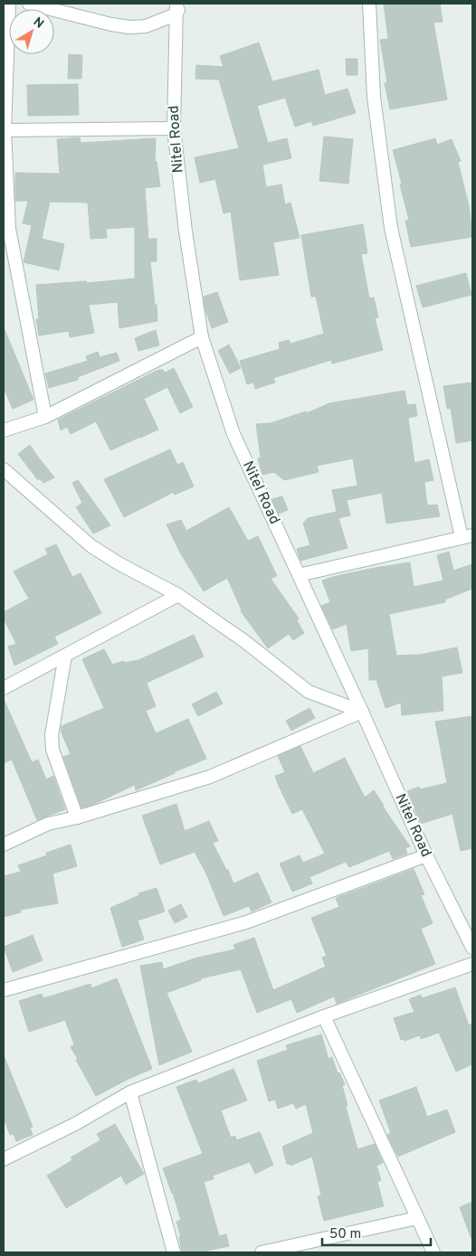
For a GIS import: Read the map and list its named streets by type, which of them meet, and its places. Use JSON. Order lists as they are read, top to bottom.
{
  "streets": {
    "street": ["Nitel Road"]
  },
  "scale_bar": "50 m",
  "north": "top right"
}
